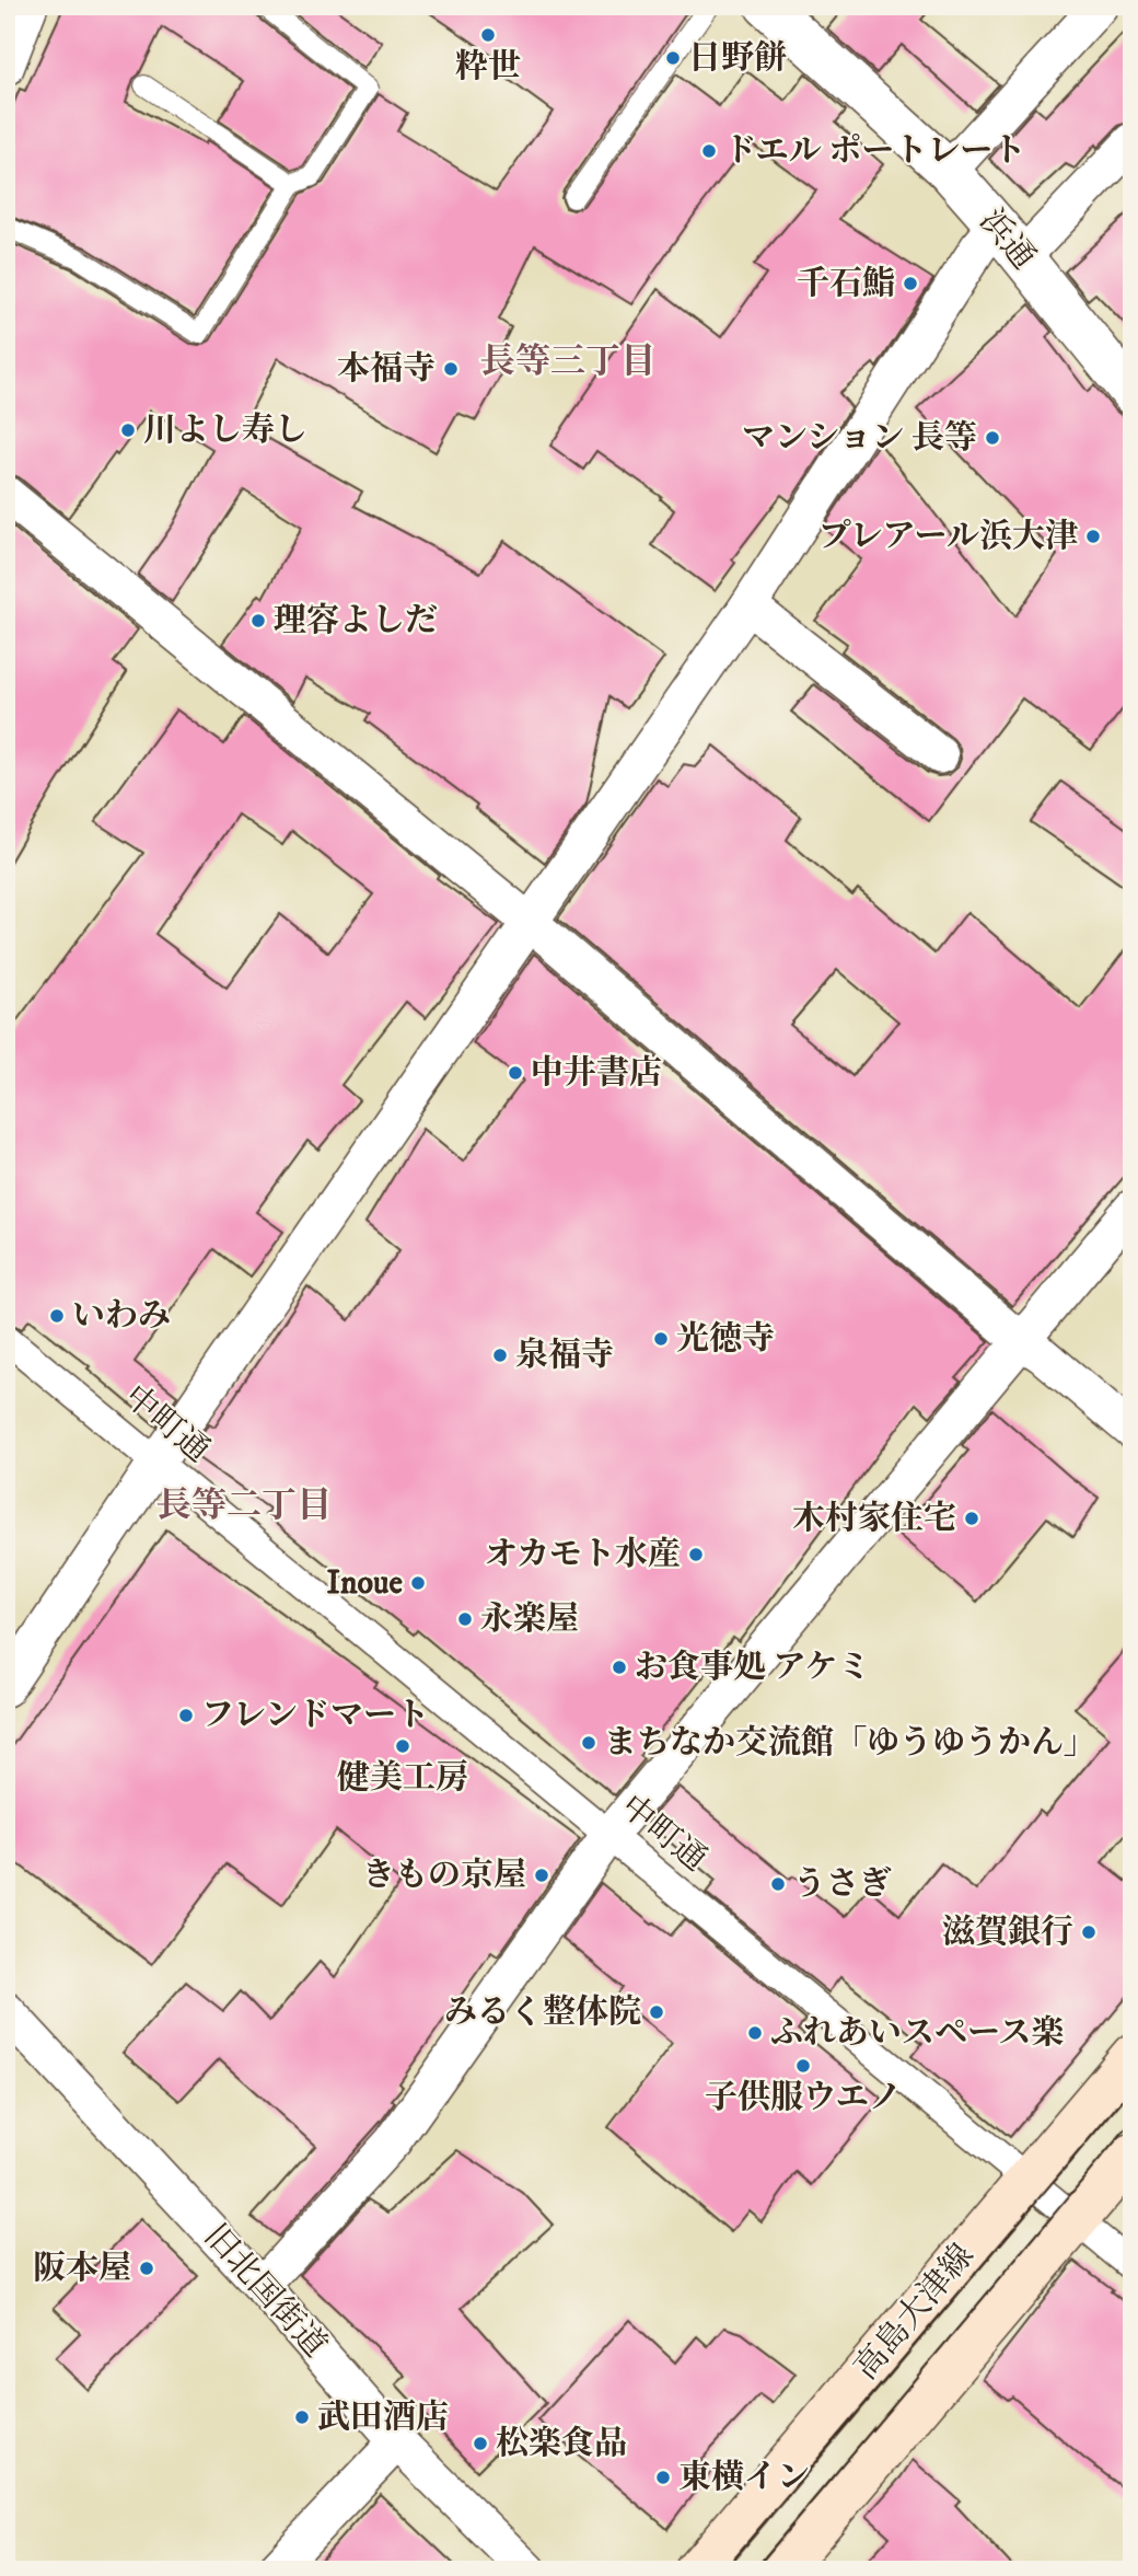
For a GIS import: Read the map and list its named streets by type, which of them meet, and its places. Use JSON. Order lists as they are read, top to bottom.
{
  "streets": {
    "main road": ["高島大津線"],
    "street": ["浜通", "中町通", "旧北国街道"]
  },
  "crossings": [
    ["中町通", "高島大津線"]
  ],
  "districts": ["長等三丁目", "長等二丁目"],
  "places": [
    "粋世",
    "日野餅",
    "ドエル ポートレート",
    "千石鮨",
    "本福寺",
    "川よし寿し",
    "マンション 長等",
    "プレアール浜大津",
    "理容よしだ",
    "中井書店",
    "いわみ",
    "光徳寺",
    "泉福寺",
    "木村家住宅",
    "オカモト水産",
    "Inoue",
    "永楽屋",
    "お食事処 アケミ",
    "フレンドマート",
    "まちなか交流館「ゆうゆうかん」",
    "健美工房",
    "きもの京屋",
    "うさぎ",
    "滋賀銀行",
    "みるく整体院",
    "ふれあいスペース楽",
    "子供服ウエノ",
    "阪本屋",
    "武田酒店",
    "松楽食品",
    "東横イン"
  ]
}
